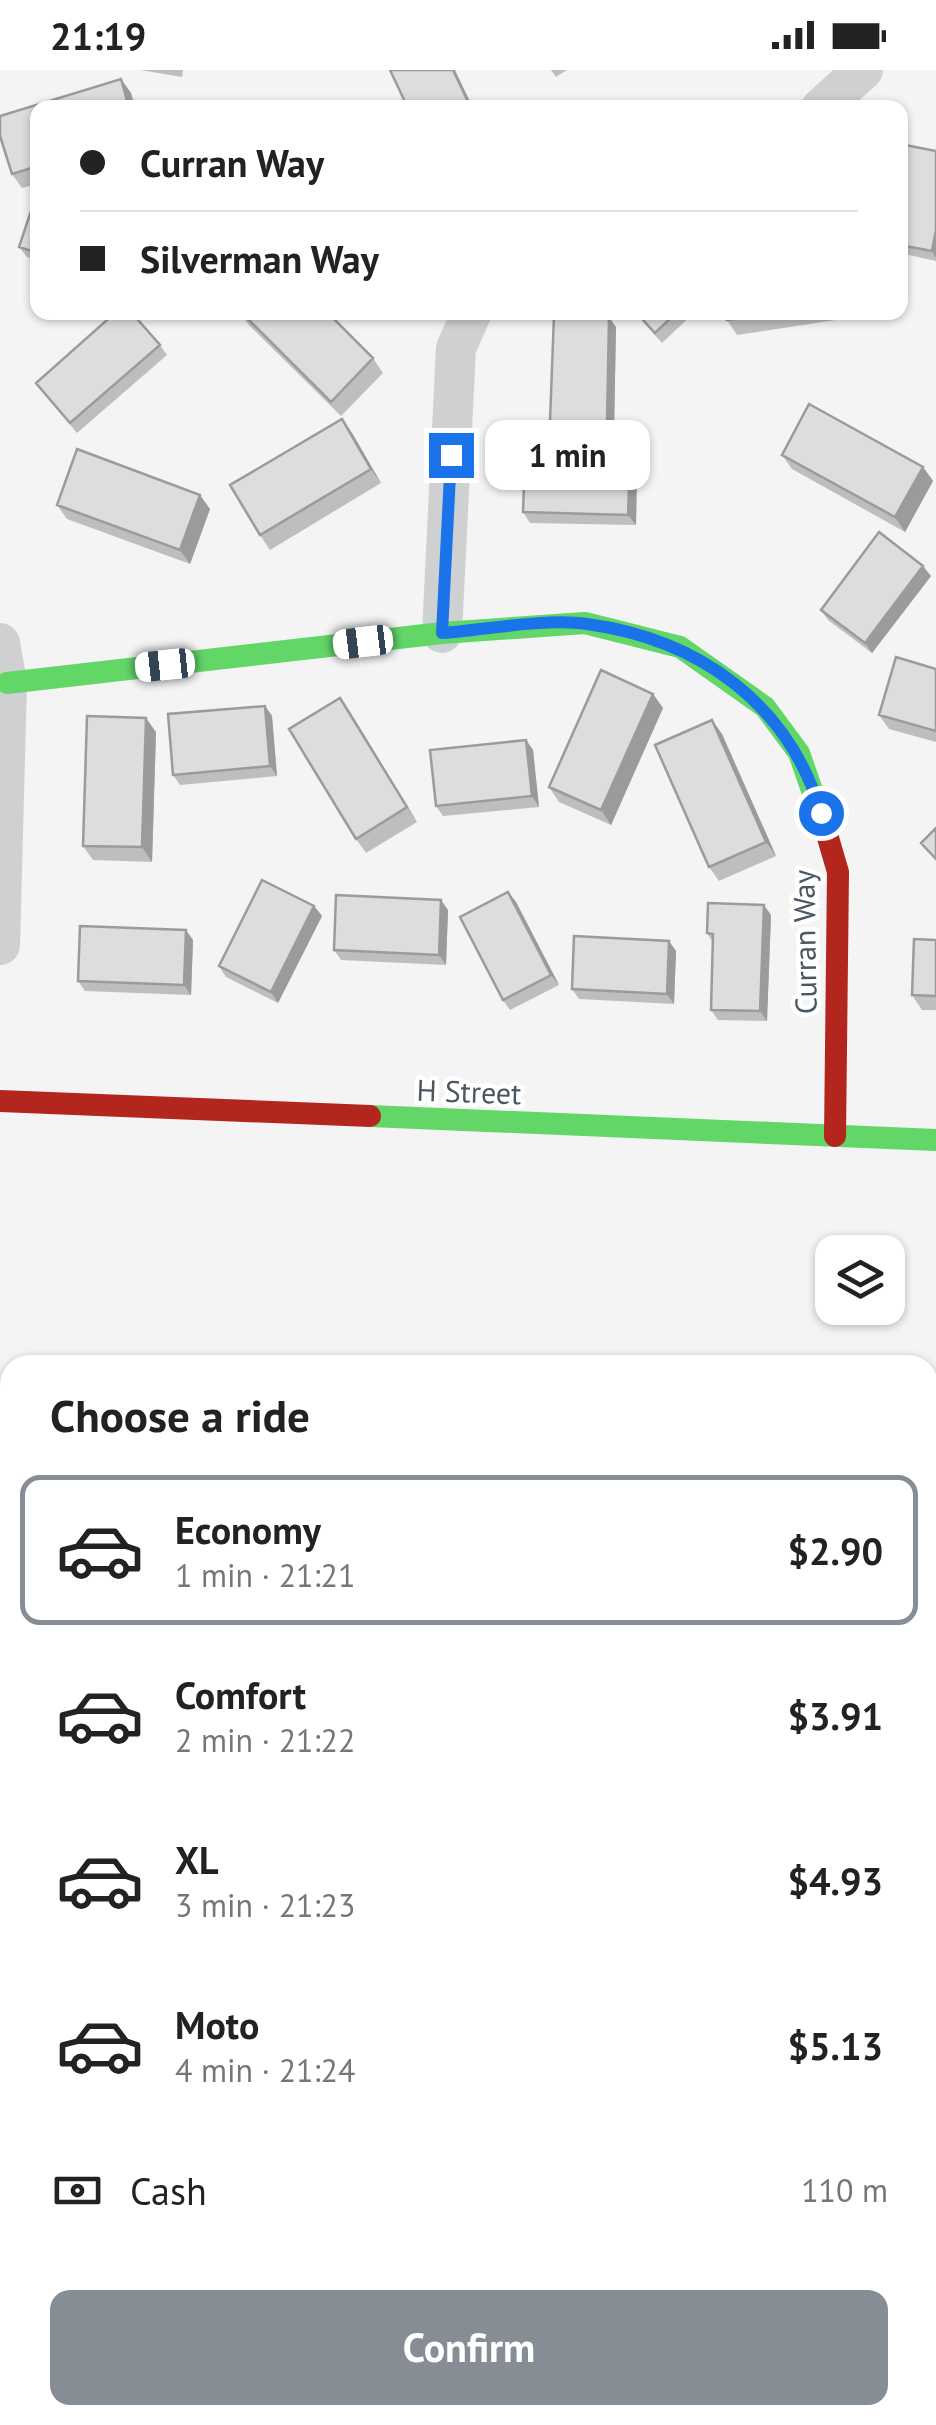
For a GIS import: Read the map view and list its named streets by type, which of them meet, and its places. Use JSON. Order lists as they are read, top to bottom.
{
  "streets": {
    "street": ["Curran Way", "H Street"]
  },
  "crossings": [
    ["Curran Way", "H Street"]
  ],
  "page": {
    "status": "21:19",
    "banner": ["Curran Way", "Silverman Way"],
    "bubble": "1 min",
    "heading": "Choose a ride",
    "list": [
      {
        "name": "Economy",
        "note": "1 min · 21:21",
        "value": "$2.90"
      },
      {
        "name": "Comfort",
        "note": "2 min · 21:22",
        "value": "$3.91"
      },
      {
        "name": "XL",
        "note": "3 min · 21:23",
        "value": "$4.93"
      },
      {
        "name": "Moto",
        "note": "4 min · 21:24",
        "value": "$5.13"
      }
    ],
    "pay": ["Cash", "110 m"],
    "buttons": "Confirm"
  }
}
